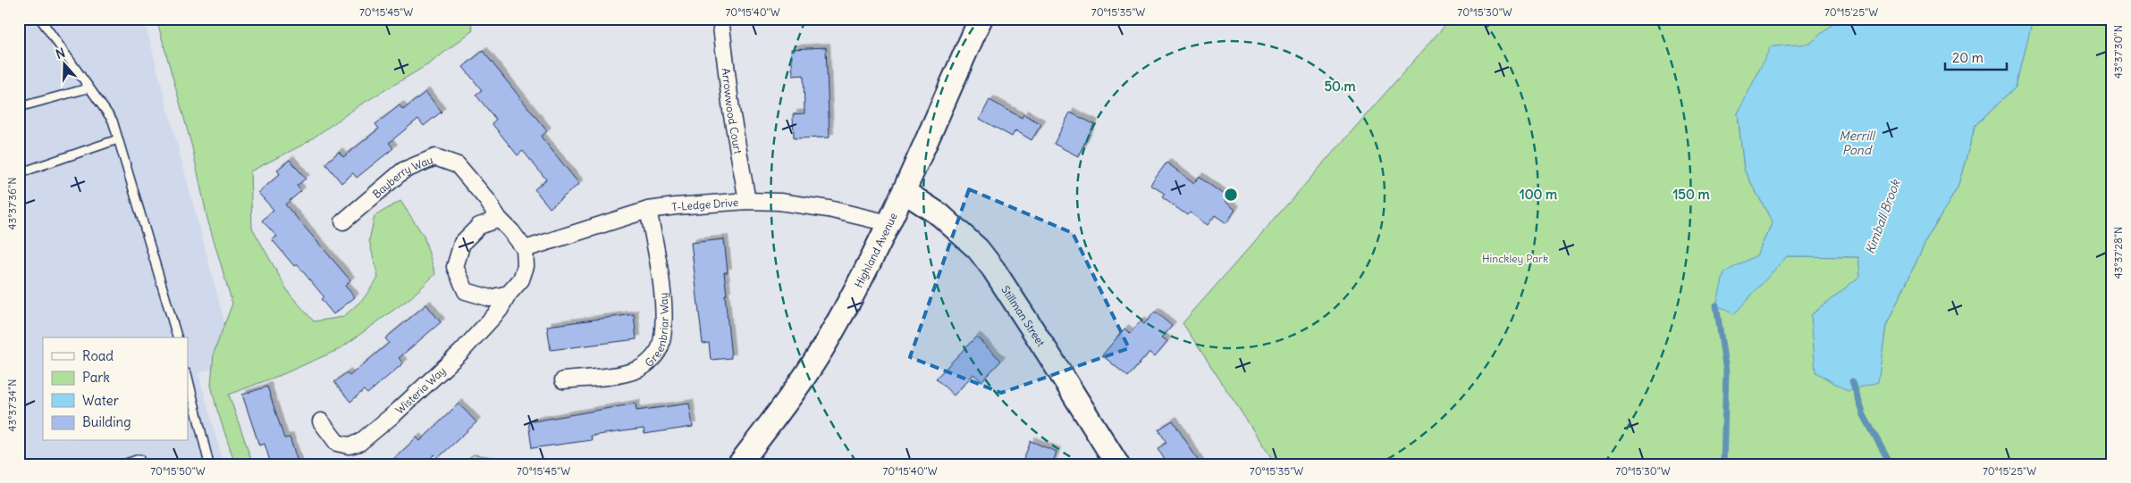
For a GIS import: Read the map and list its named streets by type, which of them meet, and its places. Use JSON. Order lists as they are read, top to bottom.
{
  "streets": {
    "street": [
      "Arrowwood Court",
      "Bayberry Way",
      "T-Ledge Drive",
      "Highland Avenue",
      "Stillman Street",
      "Greenbriar Way",
      "Wisteria Way"
    ]
  },
  "crossings": [
    ["Arrowwood Court", "T-Ledge Drive"],
    ["Bayberry Way", "T-Ledge Drive"],
    ["Bayberry Way", "Wisteria Way"],
    ["T-Ledge Drive", "Highland Avenue"],
    ["T-Ledge Drive", "Greenbriar Way"],
    ["T-Ledge Drive", "Wisteria Way"],
    ["Highland Avenue", "Stillman Street"]
  ],
  "water": ["Merrill Pond", "Kimball Brook"],
  "parks": ["Hinckley Park"],
  "legend": [
    "Road",
    "Park",
    "Water",
    "Building"
  ],
  "scale_bar": "20 m",
  "north": "top",
  "coordinates": [
    "70°15'45\"W",
    "70°15'40\"W",
    "70°15'35\"W",
    "70°15'30\"W",
    "70°15'25\"W",
    "43°37'30\"N",
    "43°37'36\"N",
    "43°37'28\"N",
    "43°37'34\"N",
    "70°15'50\"W"
  ],
  "rings": ["50 m", "100 m", "150 m"]
}
